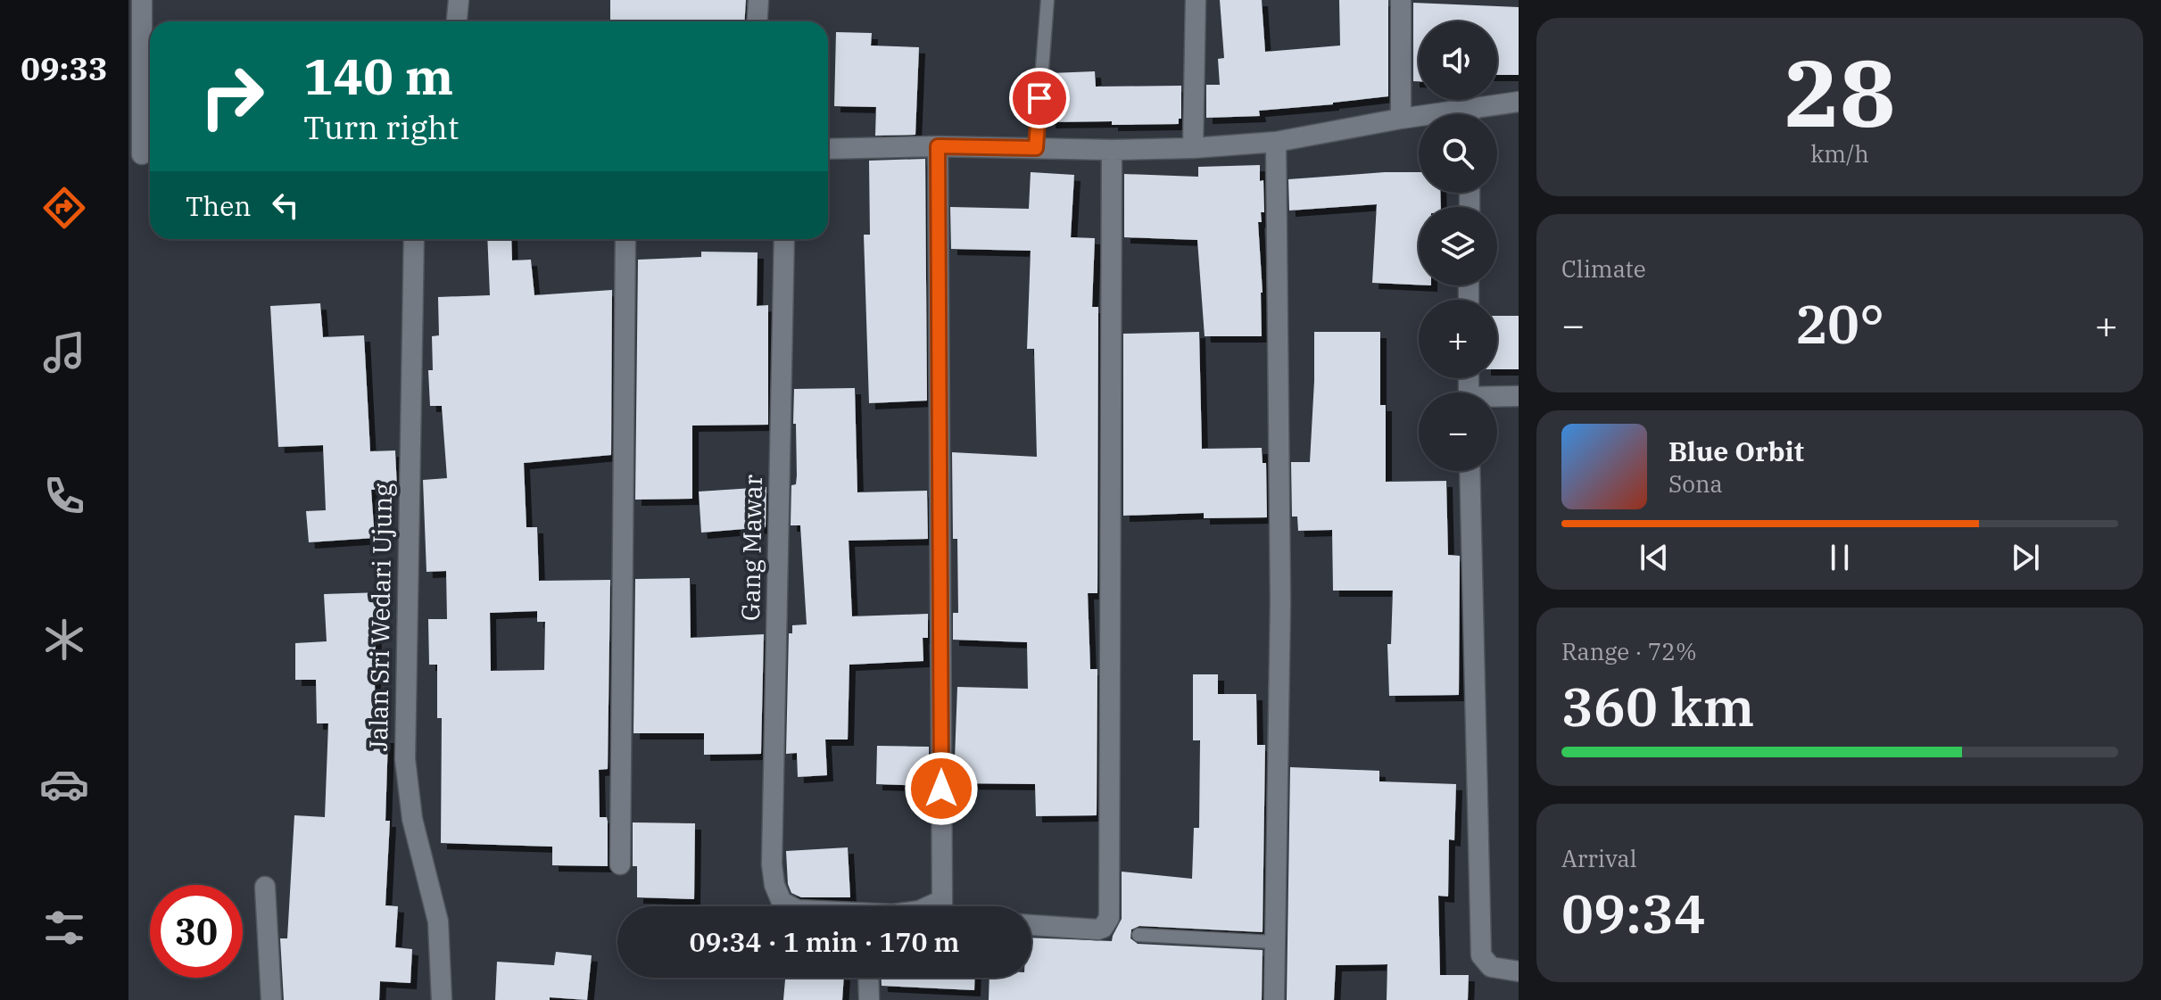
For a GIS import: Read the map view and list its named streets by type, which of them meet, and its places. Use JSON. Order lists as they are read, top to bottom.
{
  "streets": {
    "street": ["Gang Mawar", "Jalan Sri Wedari Ujung"]
  },
  "page": {
    "tabs": "09:33",
    "tile": [
      ["28", "km/h"],
      "Climate",
      ["Range · 72%", "360 km"],
      ["Arrival", "09:34"]
    ],
    "map_buttons": ["+", "−"],
    "turn": ["140 m", "Turn right"],
    "then": "Then",
    "heat": ["−", "20°", "+"],
    "song": ["Blue Orbit", "Sona"],
    "limit": "30",
    "trip": "09:34 · 1 min · 170 m"
  }
}
